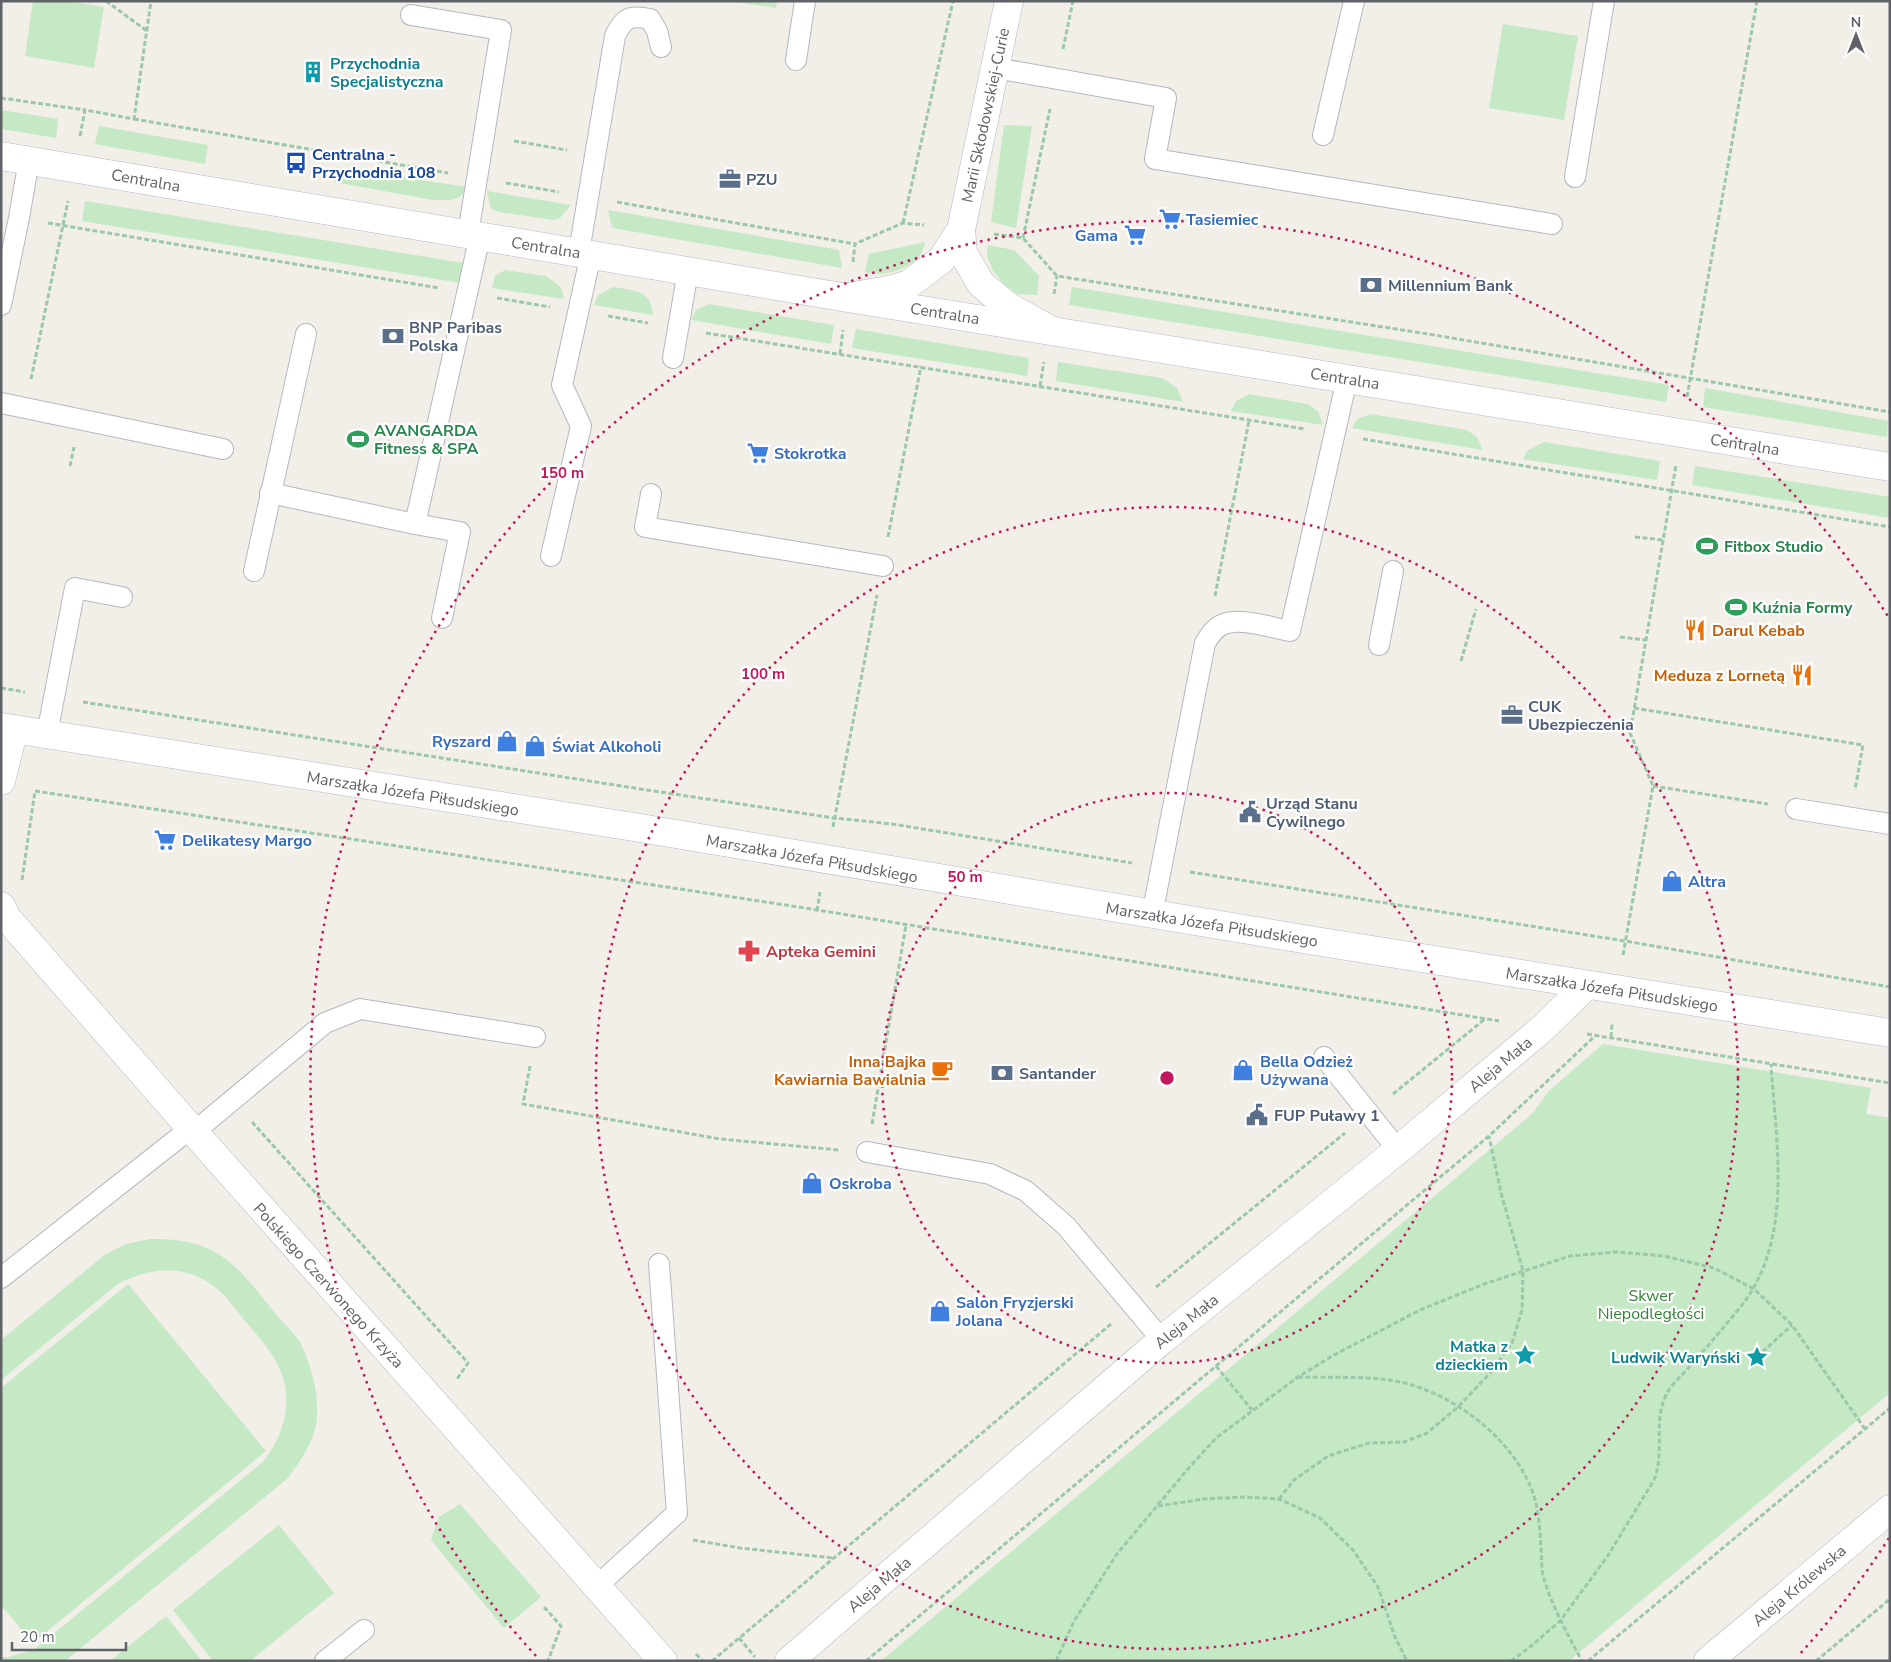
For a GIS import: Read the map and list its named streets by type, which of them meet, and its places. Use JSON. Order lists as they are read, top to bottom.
{
  "streets": {
    "main road": [
      "Marii Skłodowskiej-Curie",
      "Centralna",
      "Marszałka Józefa Piłsudskiego",
      "Aleja Mała",
      "Polskiego Czerwonego Krzyża",
      "Aleja Królewska"
    ]
  },
  "crossings": [
    ["Marii Skłodowskiej-Curie", "Centralna"],
    ["Marszałka Józefa Piłsudskiego", "Aleja Mała"]
  ],
  "parks": ["Skwer Niepodległości"],
  "places": {
    "building": ["Przychodnia Specjalistyczna"],
    "bus stop": ["Centralna - Przychodnia 108"],
    "office": ["PZU", "CUK Ubezpieczenia"],
    "supermarket": [
      "Tasiemiec",
      "Gama",
      "Stokrotka",
      "Delikatesy Margo"
    ],
    "bank": ["Millennium Bank", "BNP Paribas Polska", "Santander"],
    "sports": ["AVANGARDA Fitness & SPA", "Fitbox Studio", "Kuźnia Formy"],
    "restaurant": ["Darul Kebab", "Meduza z Lornetą"],
    "shop": [
      "Ryszard",
      "Świat Alkoholi",
      "Altra",
      "Bella Odzież Używana",
      "Oskroba",
      "Salon Fryzjerski Jolana"
    ],
    "public building": ["Urząd Stanu Cywilnego", "FUP Puławy 1"],
    "pharmacy": ["Apteka Gemini"],
    "cafe": ["Inna Bajka Kawiarnia Bawialnia"],
    "place": ["Matka z dzieckiem", "Ludwik Waryński"]
  },
  "scale_bar": "20 m",
  "north": "top",
  "rings": ["150 m", "100 m", "50 m"]
}
